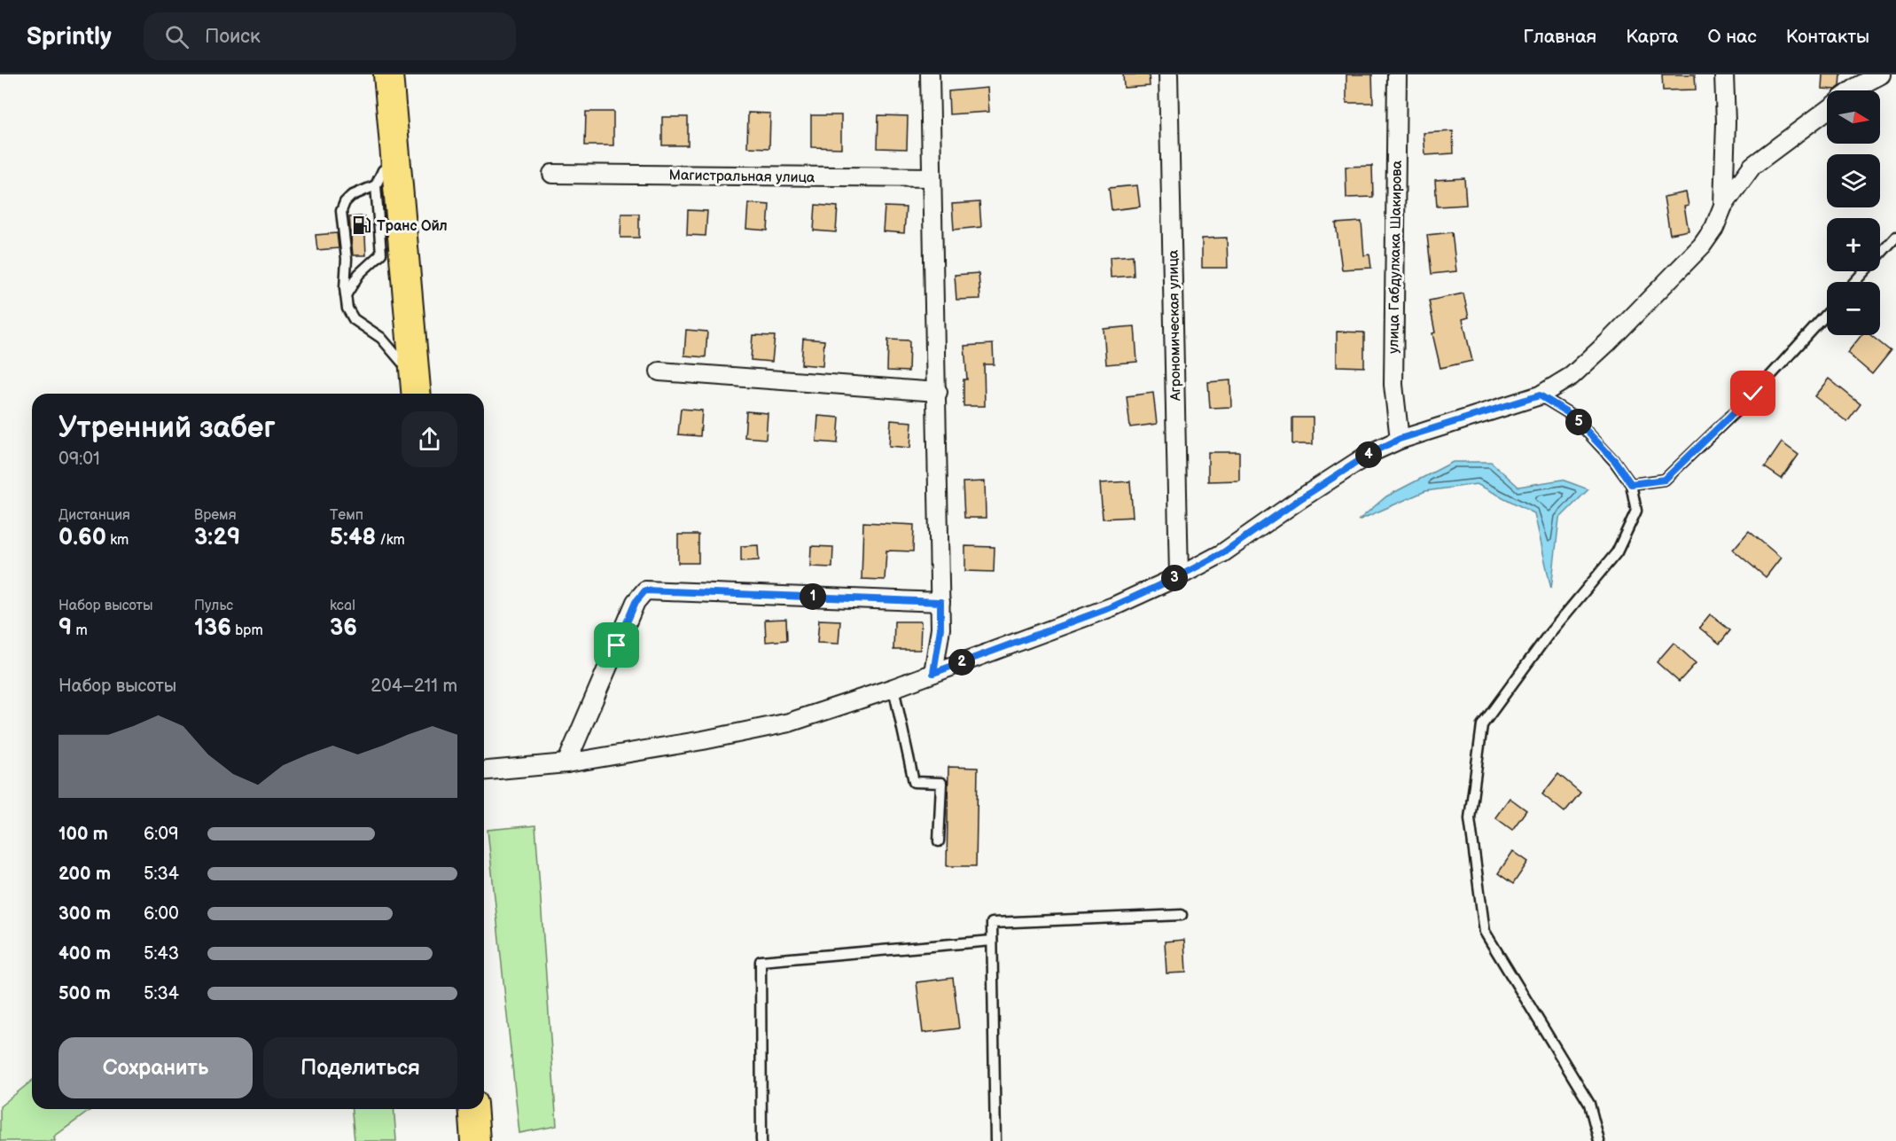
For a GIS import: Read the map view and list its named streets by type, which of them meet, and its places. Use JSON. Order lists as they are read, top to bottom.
{
  "streets": {
    "street": ["Магистральная улица", "улица Габдулхака Шакирова", "Агрономическая улица"]
  },
  "places": {
    "fuel station": ["Транс Ойл"]
  },
  "north": "right",
  "page": {
    "header": "Sprintly",
    "search": "Поиск",
    "nav": [
      "Главная",
      "Карта",
      "О нас",
      "Контакты"
    ],
    "map_buttons": ["+", "−"],
    "heading": ["Утренний забег", "09:01"],
    "pins": [
      "5",
      "4",
      "3",
      "1",
      "2"
    ],
    "stats": [
      ["Дистанция", "0.60 km"],
      ["Время", "3:29"],
      ["Темп", "5:48 /km"],
      ["Набор высоты", "9 m"],
      ["Пульс", "136 bpm"],
      ["kcal", "36"]
    ],
    "chart": ["Набор высоты", "204–211 m"],
    "list": [
      {
        "name": "100 m",
        "note": "6:09"
      },
      {
        "name": "200 m",
        "note": "5:34"
      },
      {
        "name": "300 m",
        "note": "6:00"
      },
      {
        "name": "400 m",
        "note": "5:43"
      },
      {
        "name": "500 m",
        "note": "5:34"
      }
    ],
    "buttons": ["Сохранить", "Поделиться"]
  }
}
